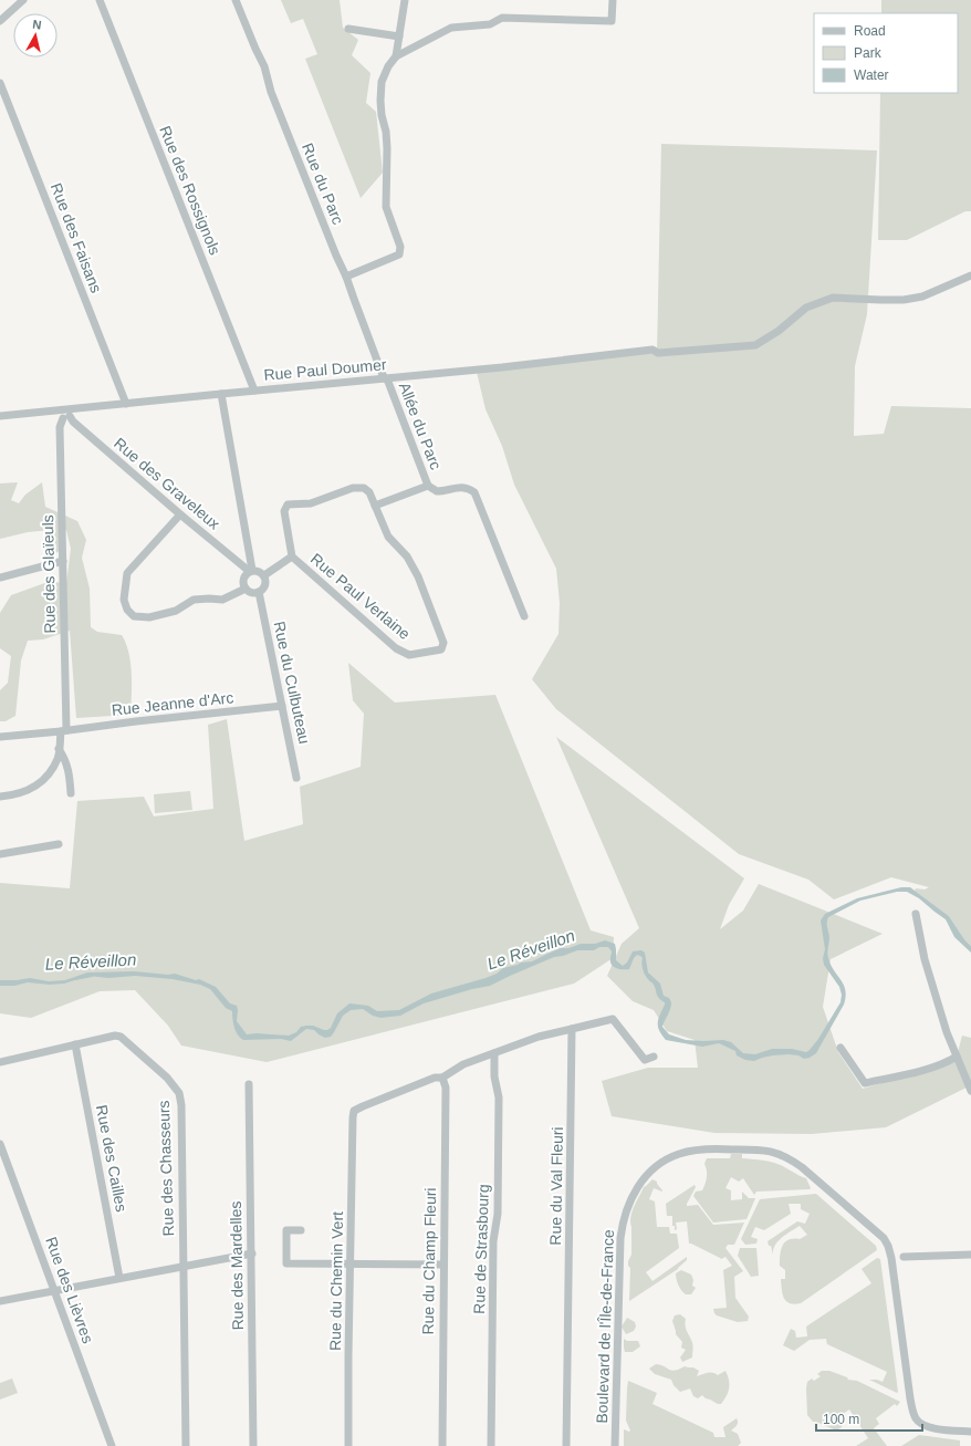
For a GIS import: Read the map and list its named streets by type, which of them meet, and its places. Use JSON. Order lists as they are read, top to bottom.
{
  "streets": {
    "street": [
      "Rue du Parc",
      "Rue des Rossignols",
      "Rue des Faisans",
      "Rue Paul Doumer",
      "Allée du Parc",
      "Rue des Graveleux",
      "Rue des Glaïeuls",
      "Rue Paul Verlaine",
      "Rue du Culbuteau",
      "Rue Jeanne d'Arc",
      "Rue des Cailles",
      "Rue des Chasseurs",
      "Rue du Val Fleuri",
      "Rue de Strasbourg",
      "Rue du Champ Fleuri",
      "Rue des Mardelles",
      "Rue du Chemin Vert",
      "Rue des Lièvres",
      "Boulevard de l'Île-de-France"
    ]
  },
  "crossings": [
    ["Rue du Parc", "Rue Paul Doumer"],
    ["Rue du Parc", "Allée du Parc"],
    ["Rue des Rossignols", "Rue Paul Doumer"],
    ["Rue des Faisans", "Rue Paul Doumer"],
    ["Rue Paul Doumer", "Allée du Parc"],
    ["Rue Paul Doumer", "Rue des Graveleux"],
    ["Rue Paul Doumer", "Rue des Glaïeuls"],
    ["Rue des Graveleux", "Rue des Glaïeuls"],
    ["Rue des Graveleux", "Rue Paul Verlaine"],
    ["Rue des Graveleux", "Rue du Culbuteau"],
    ["Rue des Glaïeuls", "Rue Jeanne d'Arc"],
    ["Rue Paul Verlaine", "Rue du Culbuteau"],
    ["Rue du Culbuteau", "Rue Jeanne d'Arc"],
    ["Rue des Cailles", "Rue des Chasseurs"],
    ["Rue du Champ Fleuri", "Rue du Chemin Vert"]
  ],
  "water": ["Le Réveillon"],
  "legend": ["Road", "Park", "Water"],
  "scale_bar": "100 m",
  "north": "top"
}
